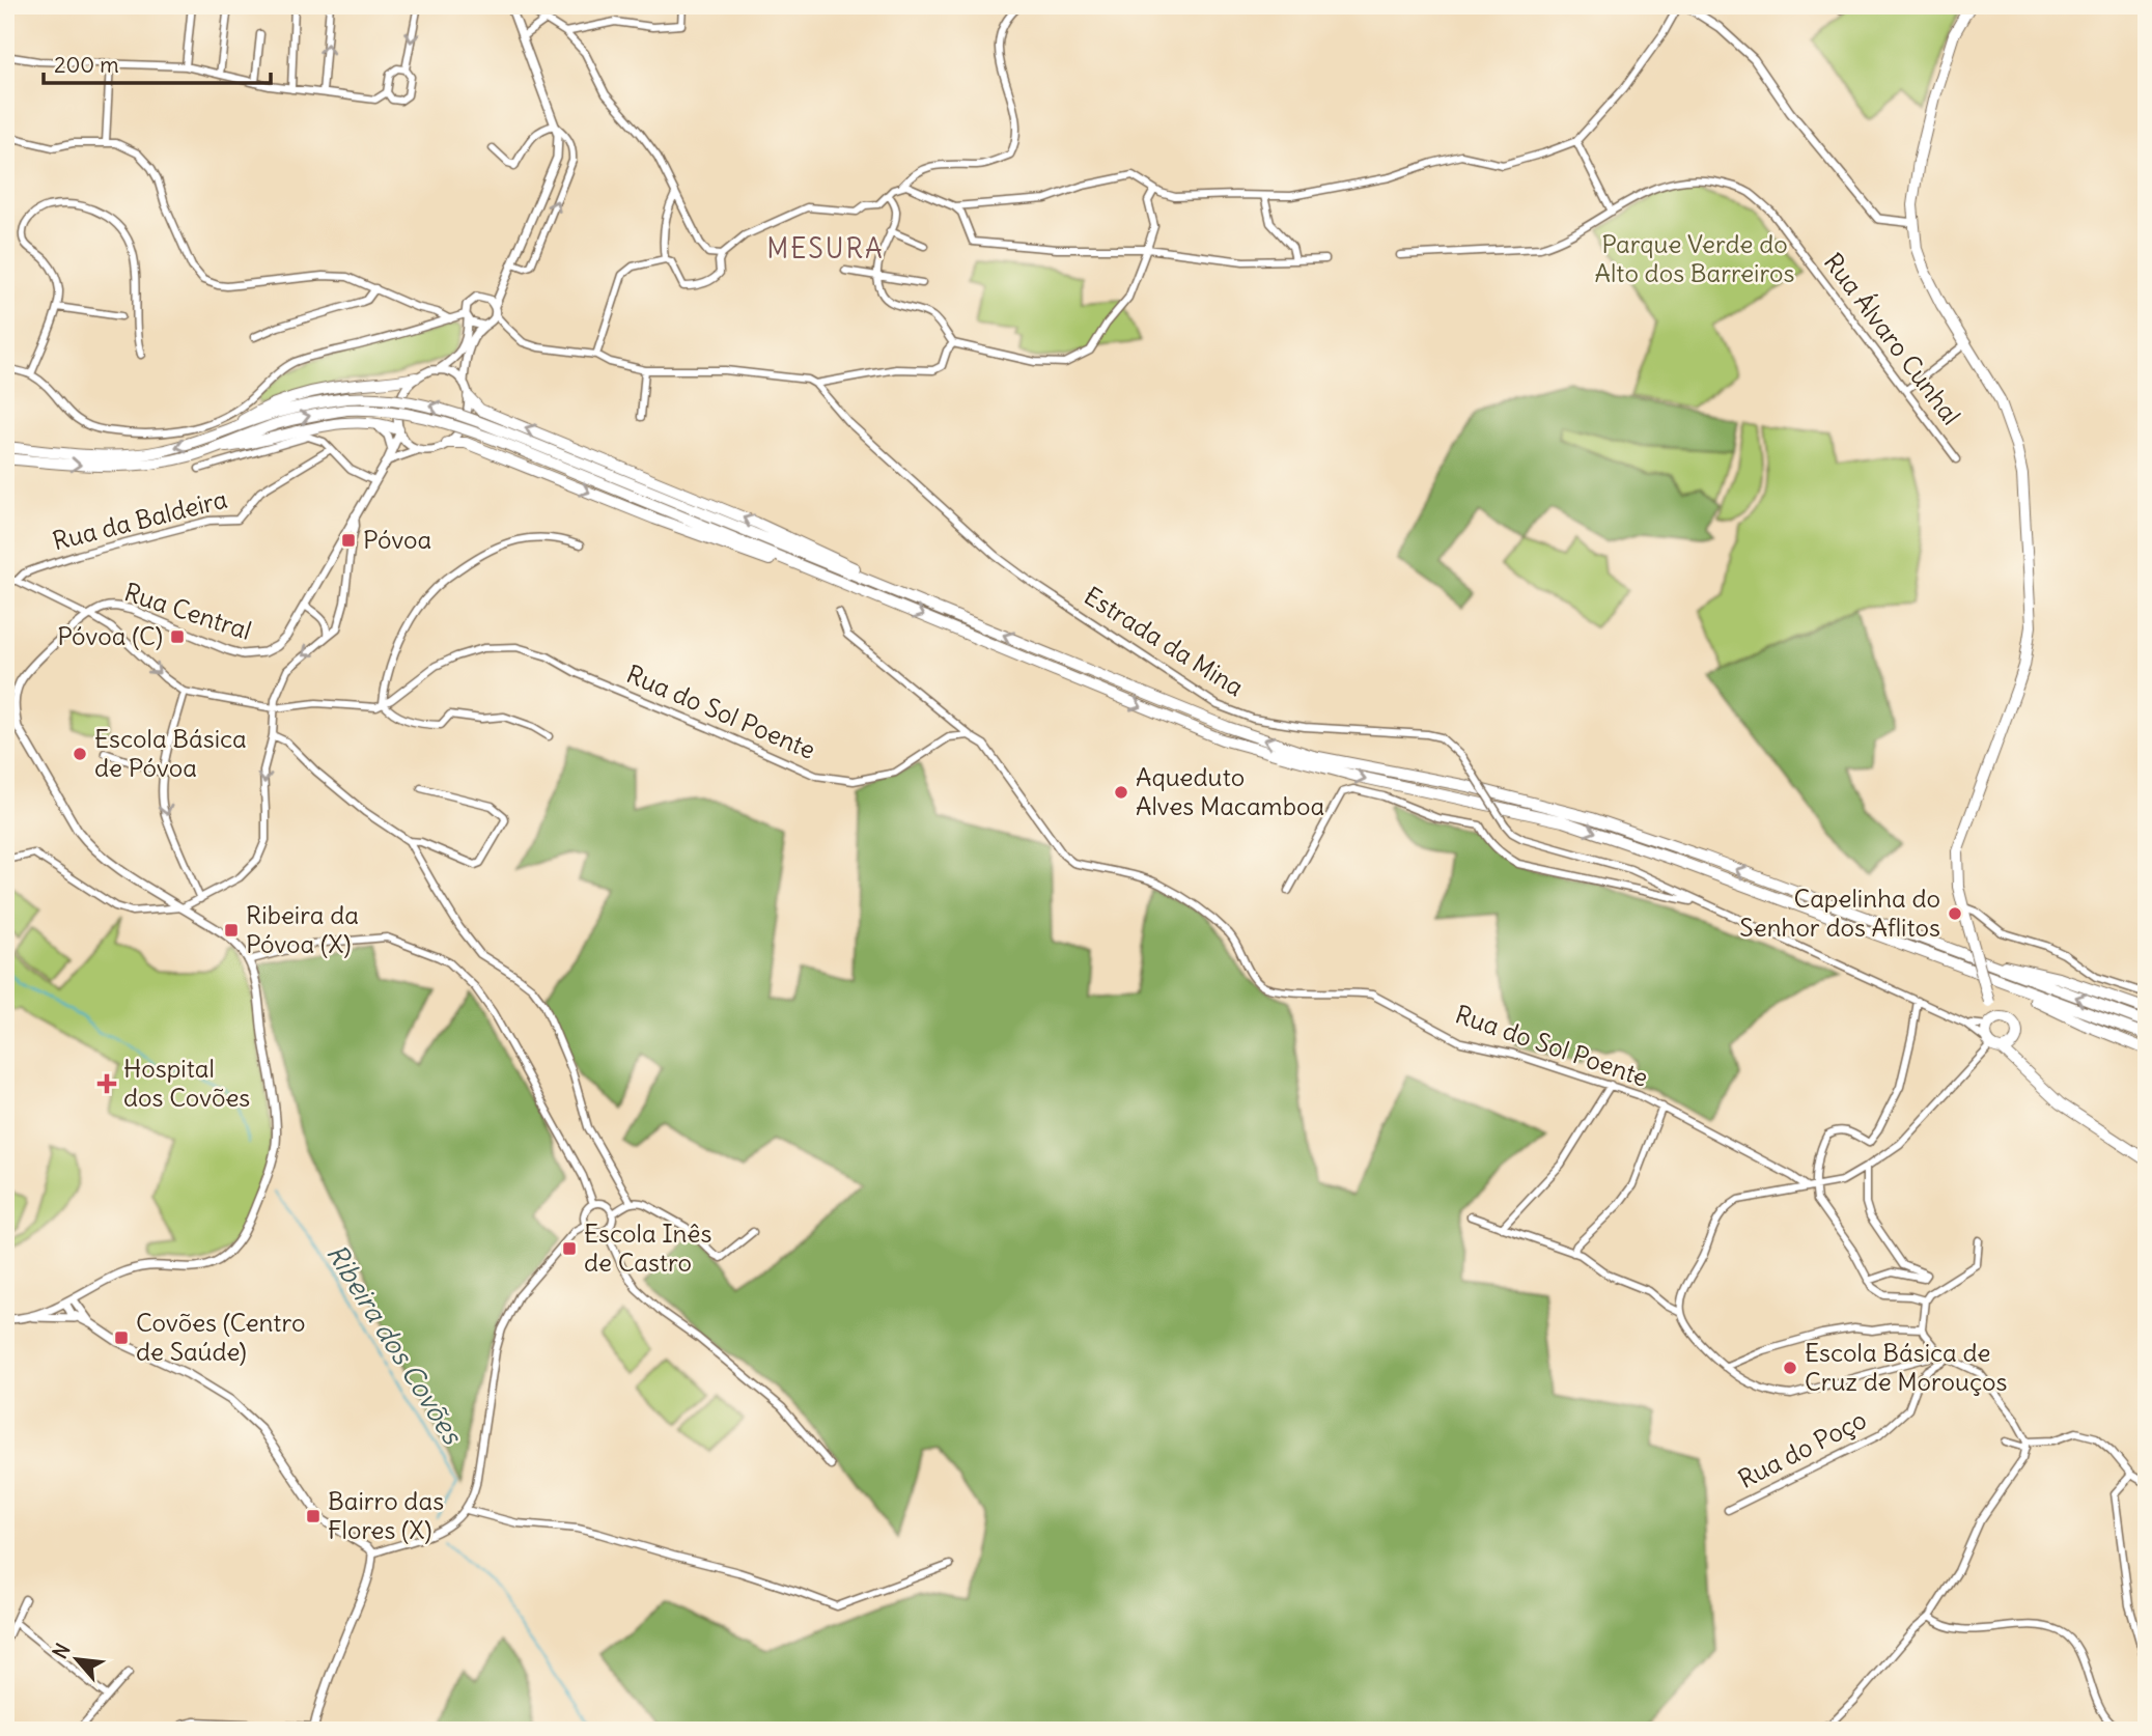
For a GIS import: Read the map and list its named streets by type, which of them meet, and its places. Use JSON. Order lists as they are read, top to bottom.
{
  "streets": {
    "street": [
      "Rua Álvaro Cunhal",
      "Rua da Baldeira",
      "Rua Central",
      "Estrada da Mina",
      "Rua do Sol Poente",
      "Rua do Poço"
    ]
  },
  "districts": ["MESURA"],
  "water": ["Ribeira dos Covões"],
  "parks": ["Parque Verde do Alto dos Barreiros"],
  "places": {
    "transit": [
      "Póvoa",
      "Póvoa (C)",
      "Ribeira da Póvoa (X)",
      "Escola Inês de Castro",
      "Covões (Centro de Saúde)",
      "Bairro das Flores (X)"
    ],
    "other": [
      "Escola Básica de Póvoa",
      "Aqueduto Alves Macamboa",
      "Capelinha do Senhor dos Aflitos",
      "Escola Básica de Cruz de Morouços"
    ],
    "health": ["Hospital dos Covões"]
  },
  "scale_bar": "200 m",
  "north": "top left"
}
